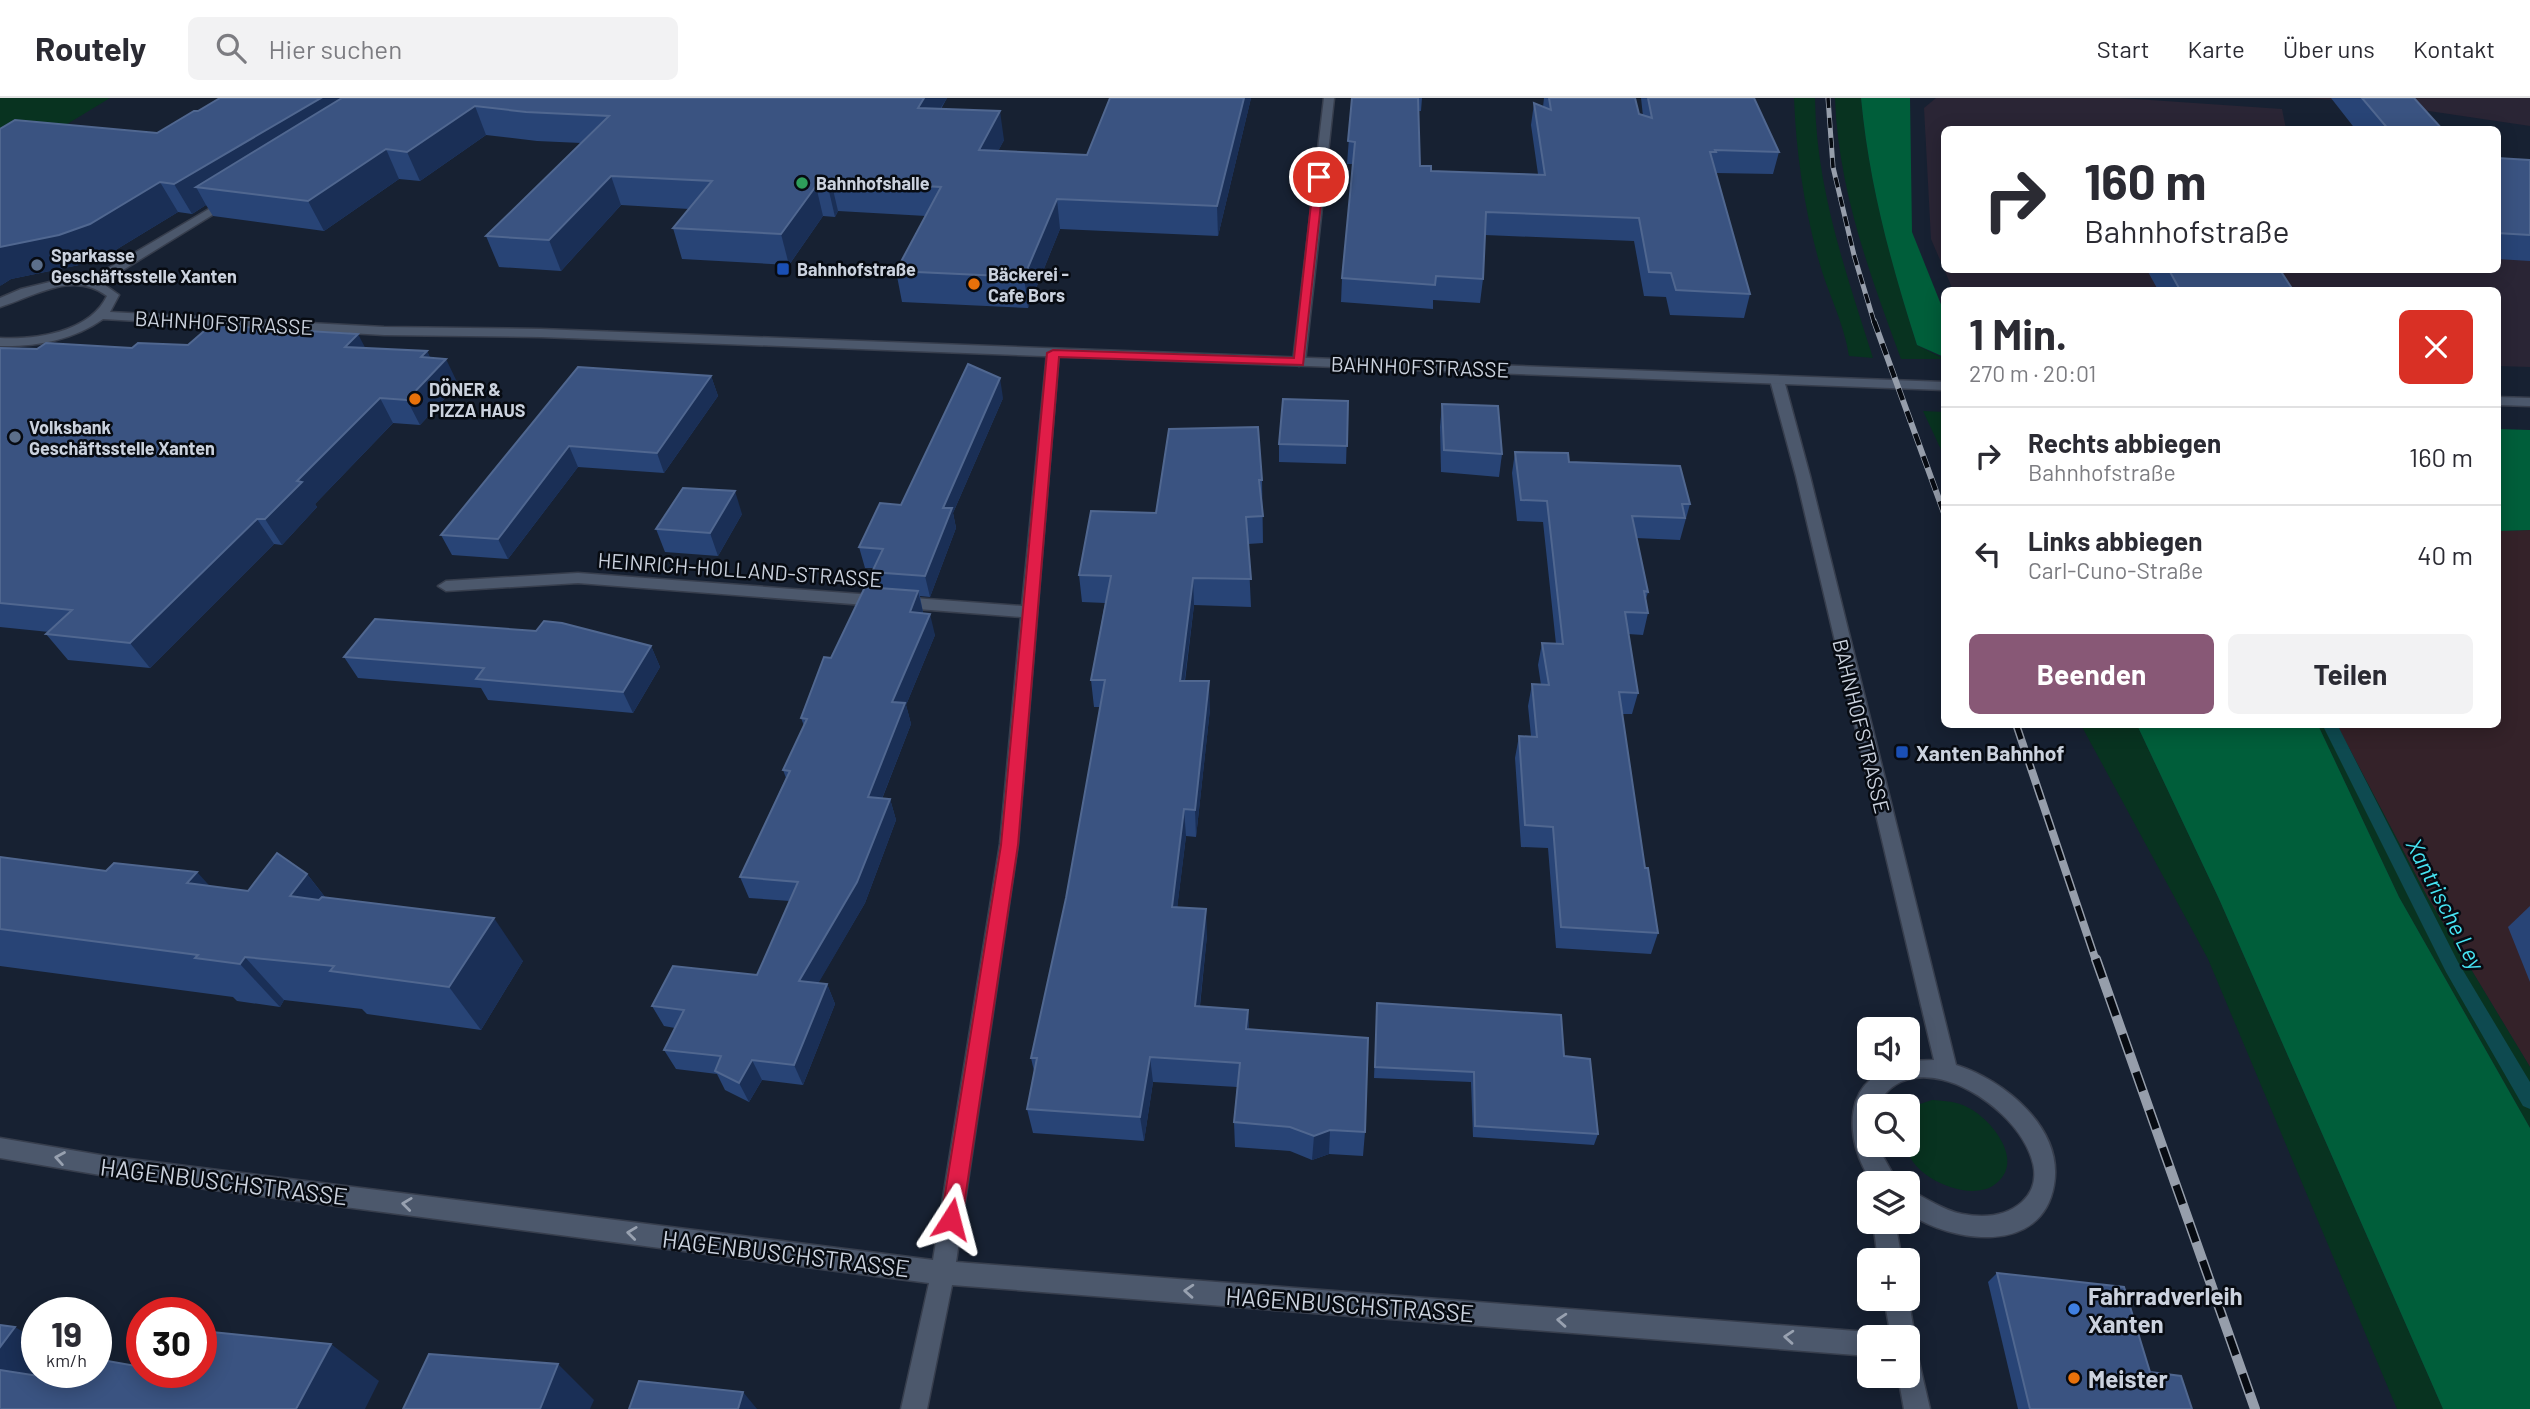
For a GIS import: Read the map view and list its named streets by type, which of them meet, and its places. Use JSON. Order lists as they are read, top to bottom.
{
  "streets": {
    "street": ["BAHNHOFSTRASSE", "HEINRICH-HOLLAND-STRASSE", "HAGENBUSCHSTRASSE"]
  },
  "one_way": ["HAGENBUSCHSTRASSE"],
  "water": ["Xantrische Ley"],
  "places": {
    "other": [
      "Bahnhofshalle",
      "Sparkasse Geschäftsstelle Xanten",
      "Bäckerei - Cafe Bors",
      "DÖNER & PIZZA HAUS",
      "Volksbank Geschäftsstelle Xanten",
      "Fahrradverleih Xanten",
      "Meister"
    ],
    "transit": ["Bahnhofstraße", "Xanten Bahnhof"]
  },
  "page": {
    "header": "Routely",
    "search": "Hier suchen",
    "nav": [
      "Start",
      "Karte",
      "Über uns",
      "Kontakt"
    ],
    "turn": ["160 m", "Bahnhofstraße"],
    "heading": ["1 Min.", "270 m · 20:01"],
    "list": [
      {
        "name": "Rechts abbiegen",
        "note": "Bahnhofstraße",
        "value": "160 m"
      },
      {
        "name": "Links abbiegen",
        "note": "Carl-Cuno-Straße",
        "value": "40 m"
      }
    ],
    "buttons": ["Beenden", "Teilen"],
    "map_buttons": ["+", "−"],
    "speed": "19 km/h",
    "limit": "30"
  }
}
